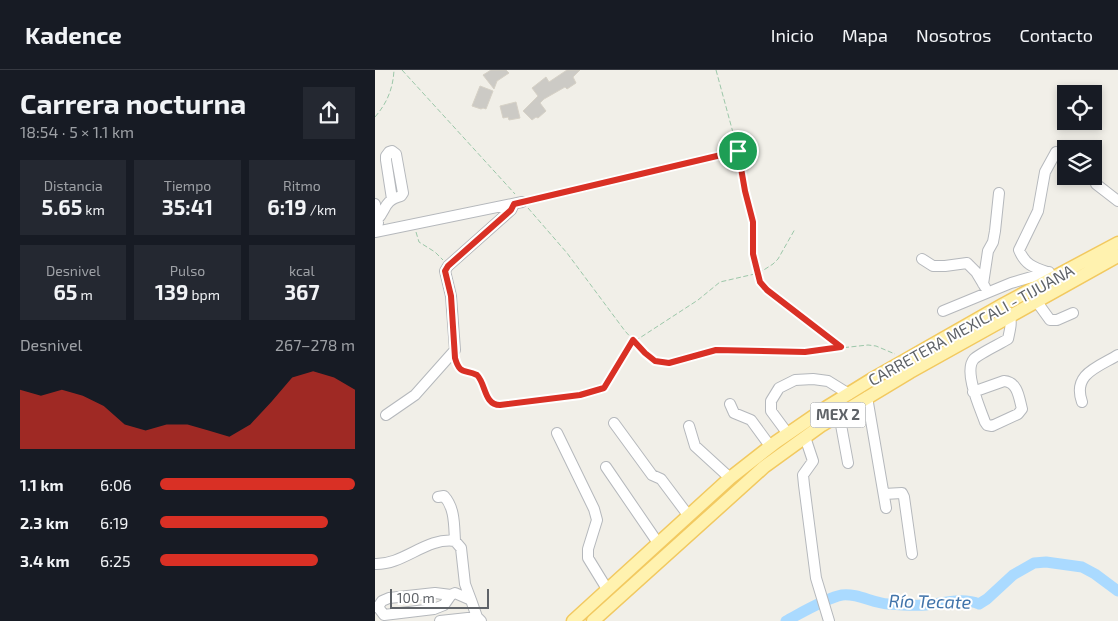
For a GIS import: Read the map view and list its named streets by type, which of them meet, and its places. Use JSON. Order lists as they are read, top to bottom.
{
  "streets": {
    "main road": ["CARRETERA MEXICALI - TIJUANA", "MEX 2"]
  },
  "water": ["Río Tecate"],
  "scale_bar": "100 m",
  "page": {
    "header": "Kadence",
    "nav": [
      "Inicio",
      "Mapa",
      "Nosotros",
      "Contacto"
    ],
    "heading": ["Carrera nocturna", "18:54 · 5 × 1.1 km"],
    "stats": [
      ["Distancia", "5.65 km"],
      ["Tiempo", "35:41"],
      ["Ritmo", "6:19 /km"],
      ["Desnivel", "65 m"],
      ["Pulso", "139 bpm"],
      ["kcal", "367"]
    ],
    "chart": ["Desnivel", "267–278 m"],
    "list": [
      {
        "name": "1.1 km",
        "note": "6:06"
      },
      {
        "name": "2.3 km",
        "note": "6:19"
      },
      {
        "name": "3.4 km",
        "note": "6:25"
      }
    ],
    "scale": "100 m"
  }
}
